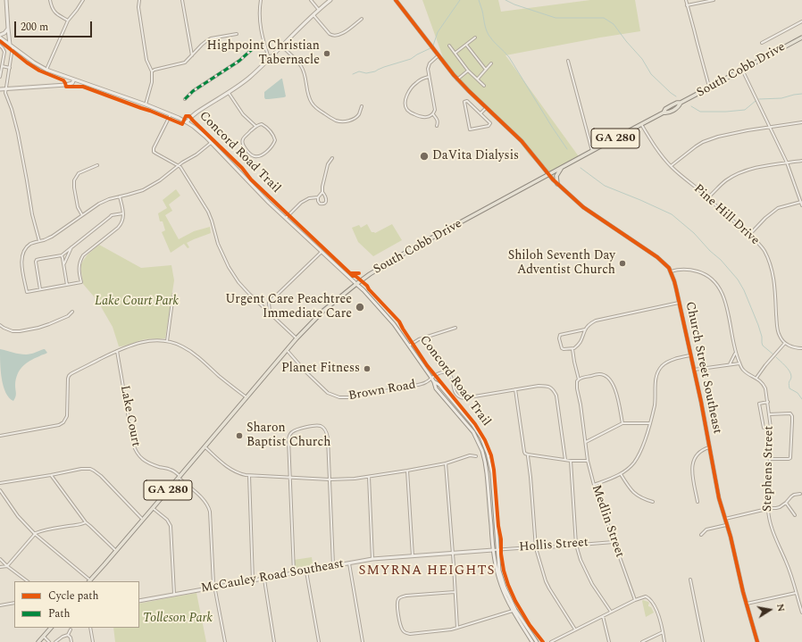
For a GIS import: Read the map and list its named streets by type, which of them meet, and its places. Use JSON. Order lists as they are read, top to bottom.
{
  "streets": {
    "main road": ["South Cobb Drive", "GA 280"],
    "street": [
      "Pine Hill Drive",
      "Church Street Southeast",
      "Brown Road",
      "Lake Court",
      "Stephens Street",
      "Medlin Street",
      "Hollis Street",
      "McCauley Road Southeast"
    ],
    "cycle path": ["Concord Road Trail"]
  },
  "crossings": [
    ["South Cobb Drive", "Pine Hill Drive"],
    ["South Cobb Drive", "Church Street Southeast"],
    ["South Cobb Drive", "Brown Road"],
    ["South Cobb Drive", "Lake Court"],
    ["Lake Court", "McCauley Road Southeast"],
    ["Medlin Street", "Hollis Street"],
    ["Hollis Street", "McCauley Road Southeast"]
  ],
  "districts": ["SMYRNA HEIGHTS"],
  "parks": ["Lake Court Park", "Tolleson Park"],
  "places": [
    "Highpoint Christian Tabernacle",
    "DaVita Dialysis",
    "Shiloh Seventh Day Adventist Church",
    "Urgent Care Peachtree Immediate Care",
    "Planet Fitness",
    "Sharon Baptist Church"
  ],
  "legend": ["Cycle path", "Path"],
  "scale_bar": "200 m",
  "north": "right"
}
